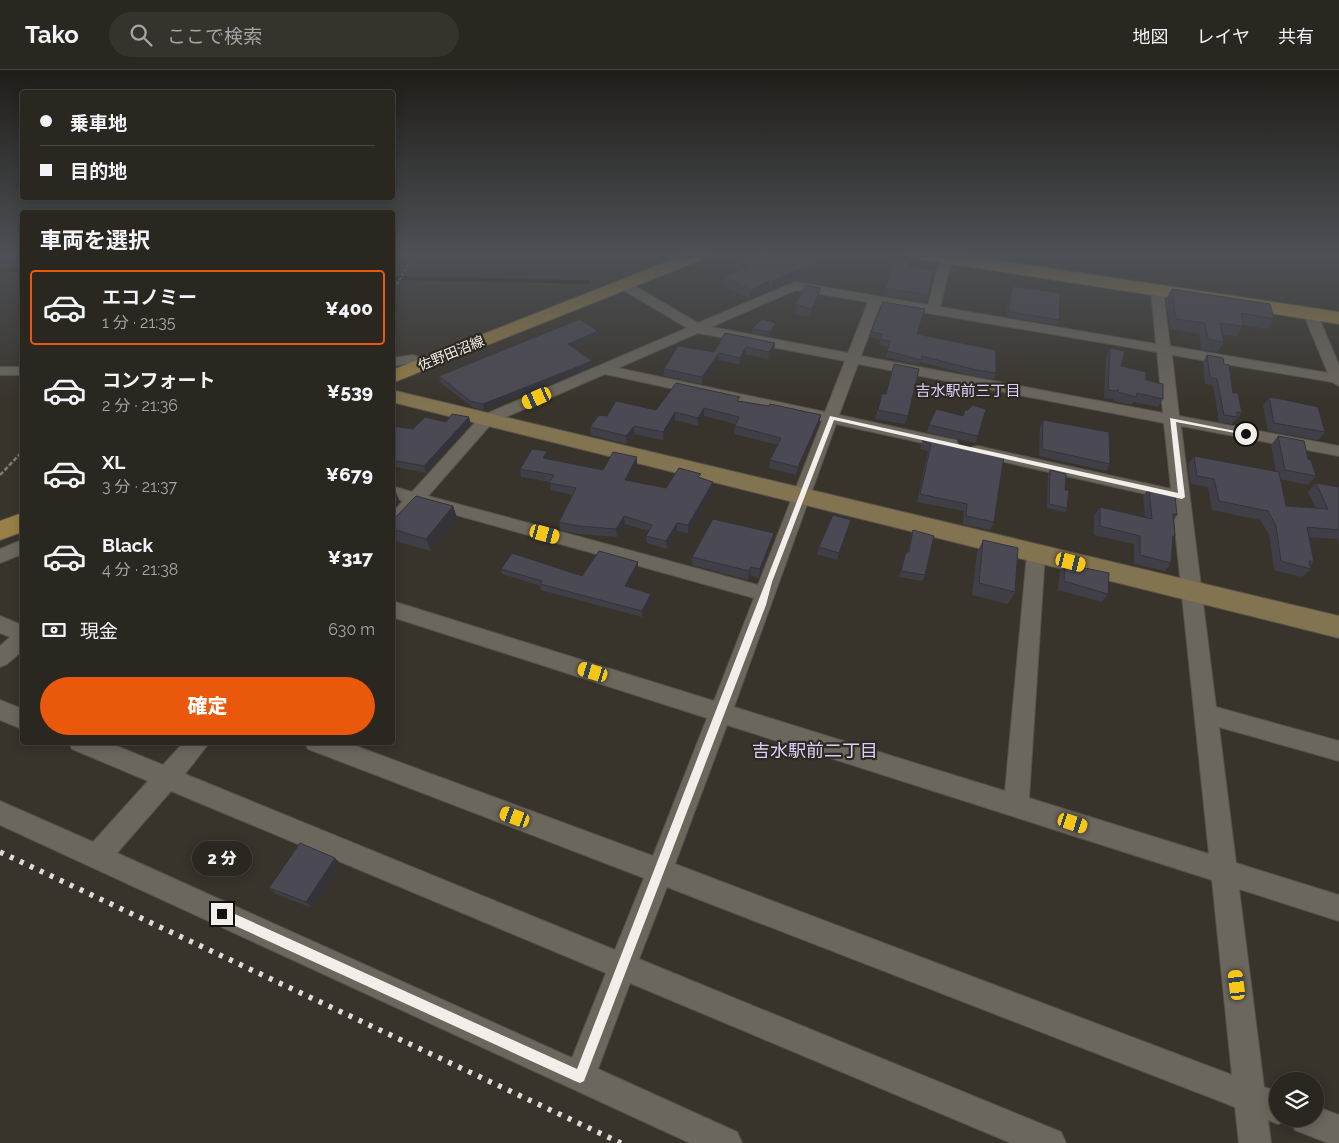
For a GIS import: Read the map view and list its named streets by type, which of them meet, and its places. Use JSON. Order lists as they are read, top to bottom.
{
  "streets": {
    "main road": ["佐野田沼線"]
  },
  "districts": ["吉水駅前三丁目", "吉水駅前二丁目"],
  "page": {
    "header": "Tako",
    "search": "ここで検索",
    "nav": ["地図", "レイヤ", "共有"],
    "banner": ["乗車地", "目的地"],
    "heading": "車両を選択",
    "list": [
      {
        "name": "エコノミー",
        "note": "1 分 · 21:35",
        "value": "¥400"
      },
      {
        "name": "コンフォート",
        "note": "2 分 · 21:36",
        "value": "¥539"
      },
      {
        "name": "XL",
        "note": "3 分 · 21:37",
        "value": "¥679"
      },
      {
        "name": "Black",
        "note": "4 分 · 21:38",
        "value": "¥317"
      }
    ],
    "pay": ["現金", "630 m"],
    "buttons": "確定",
    "bubble": "2 分"
  }
}
